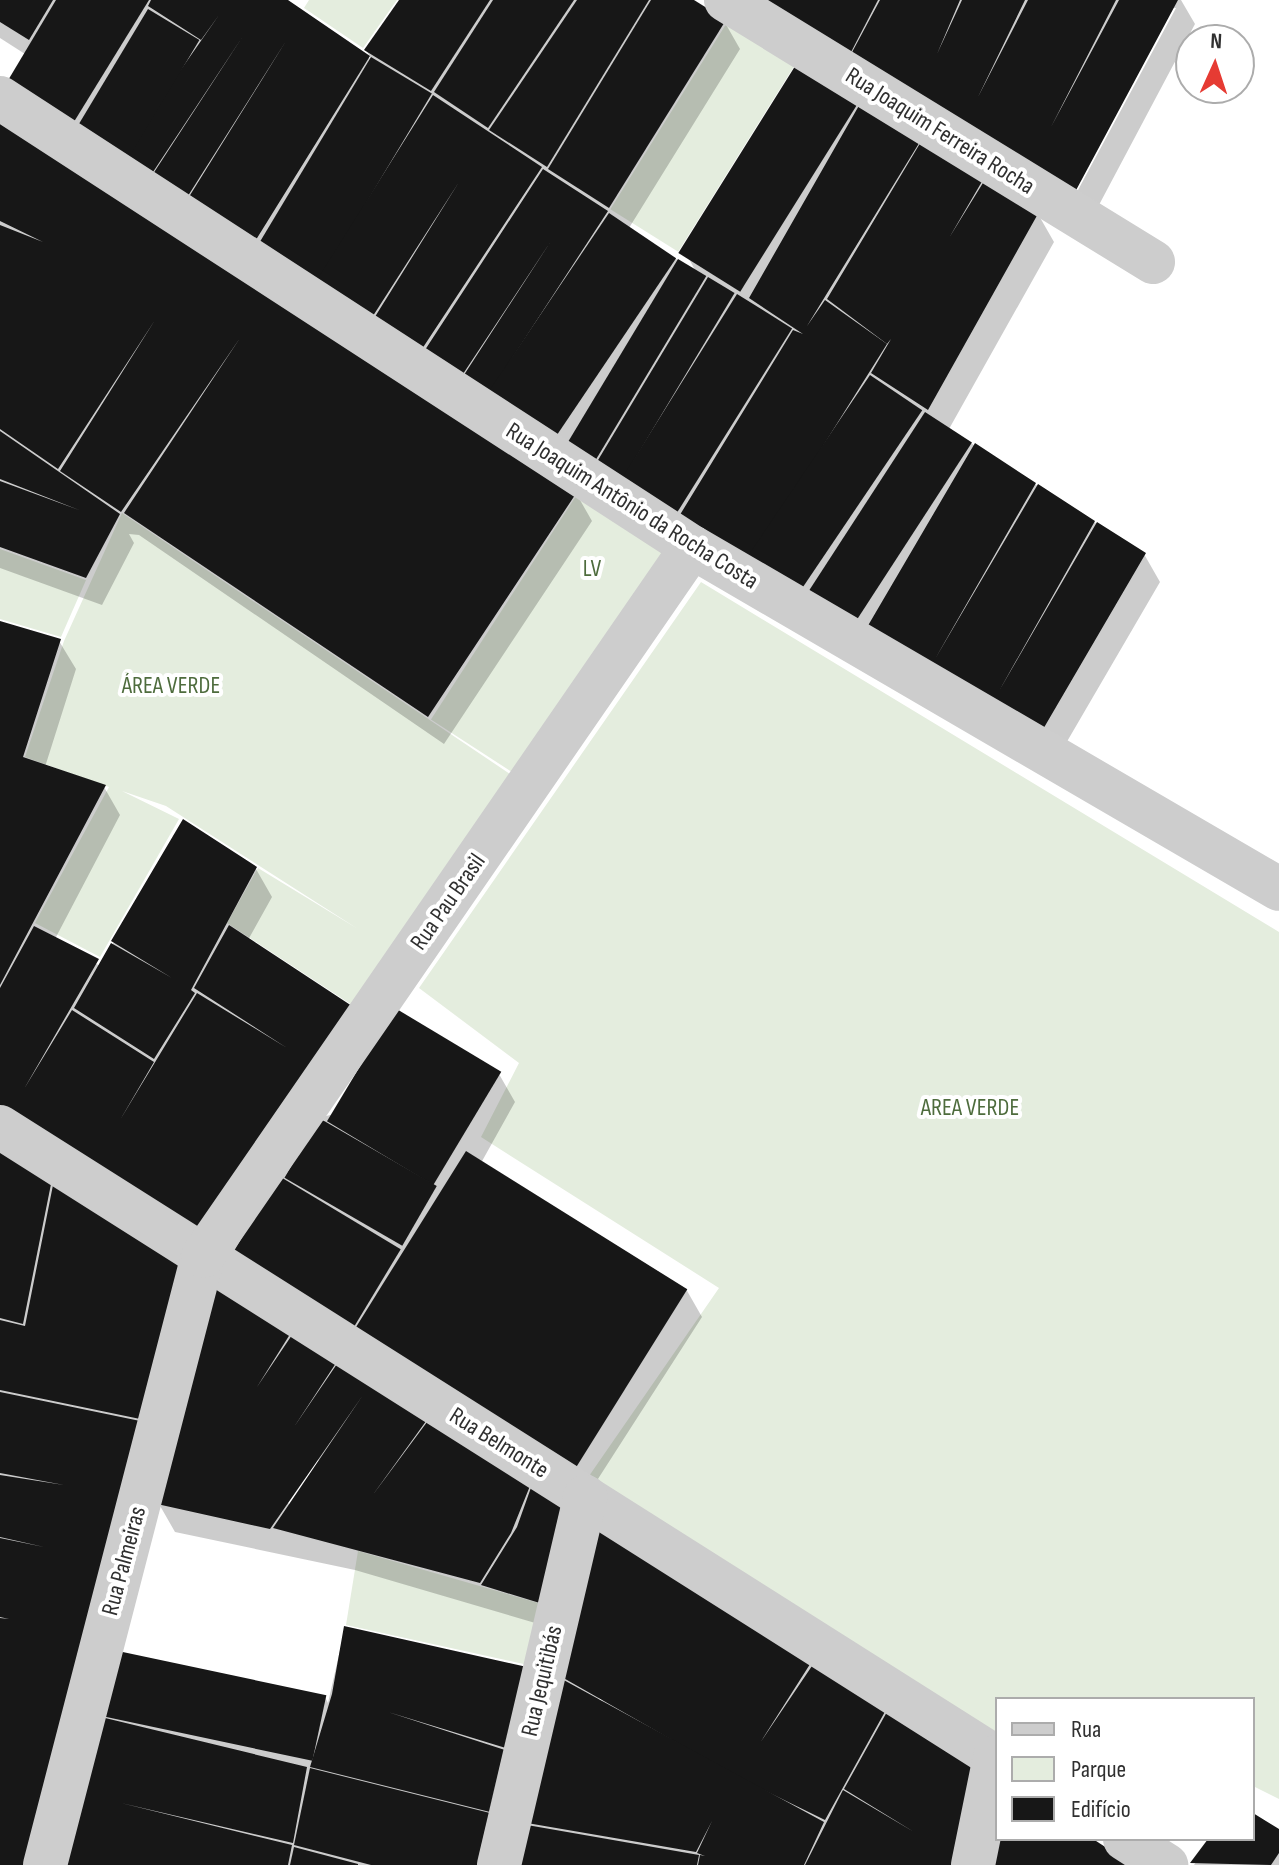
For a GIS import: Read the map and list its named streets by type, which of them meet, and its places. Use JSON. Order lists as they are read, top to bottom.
{
  "streets": {
    "street": [
      "Rua Joaquim Ferreira Rocha",
      "Rua Joaquim Antônio da Rocha Costa",
      "Rua Pau Brasil",
      "Rua Belmonte",
      "Rua Palmeiras",
      "Rua Jequitibás"
    ]
  },
  "crossings": [
    ["Rua Joaquim Antônio da Rocha Costa", "Rua Pau Brasil"],
    ["Rua Pau Brasil", "Rua Belmonte"],
    ["Rua Pau Brasil", "Rua Palmeiras"],
    ["Rua Belmonte", "Rua Palmeiras"],
    ["Rua Belmonte", "Rua Jequitibás"]
  ],
  "parks": ["LV", "ÁREA VERDE", "AREA VERDE"],
  "legend": ["Rua", "Parque", "Edifício"],
  "north": "top"
}
